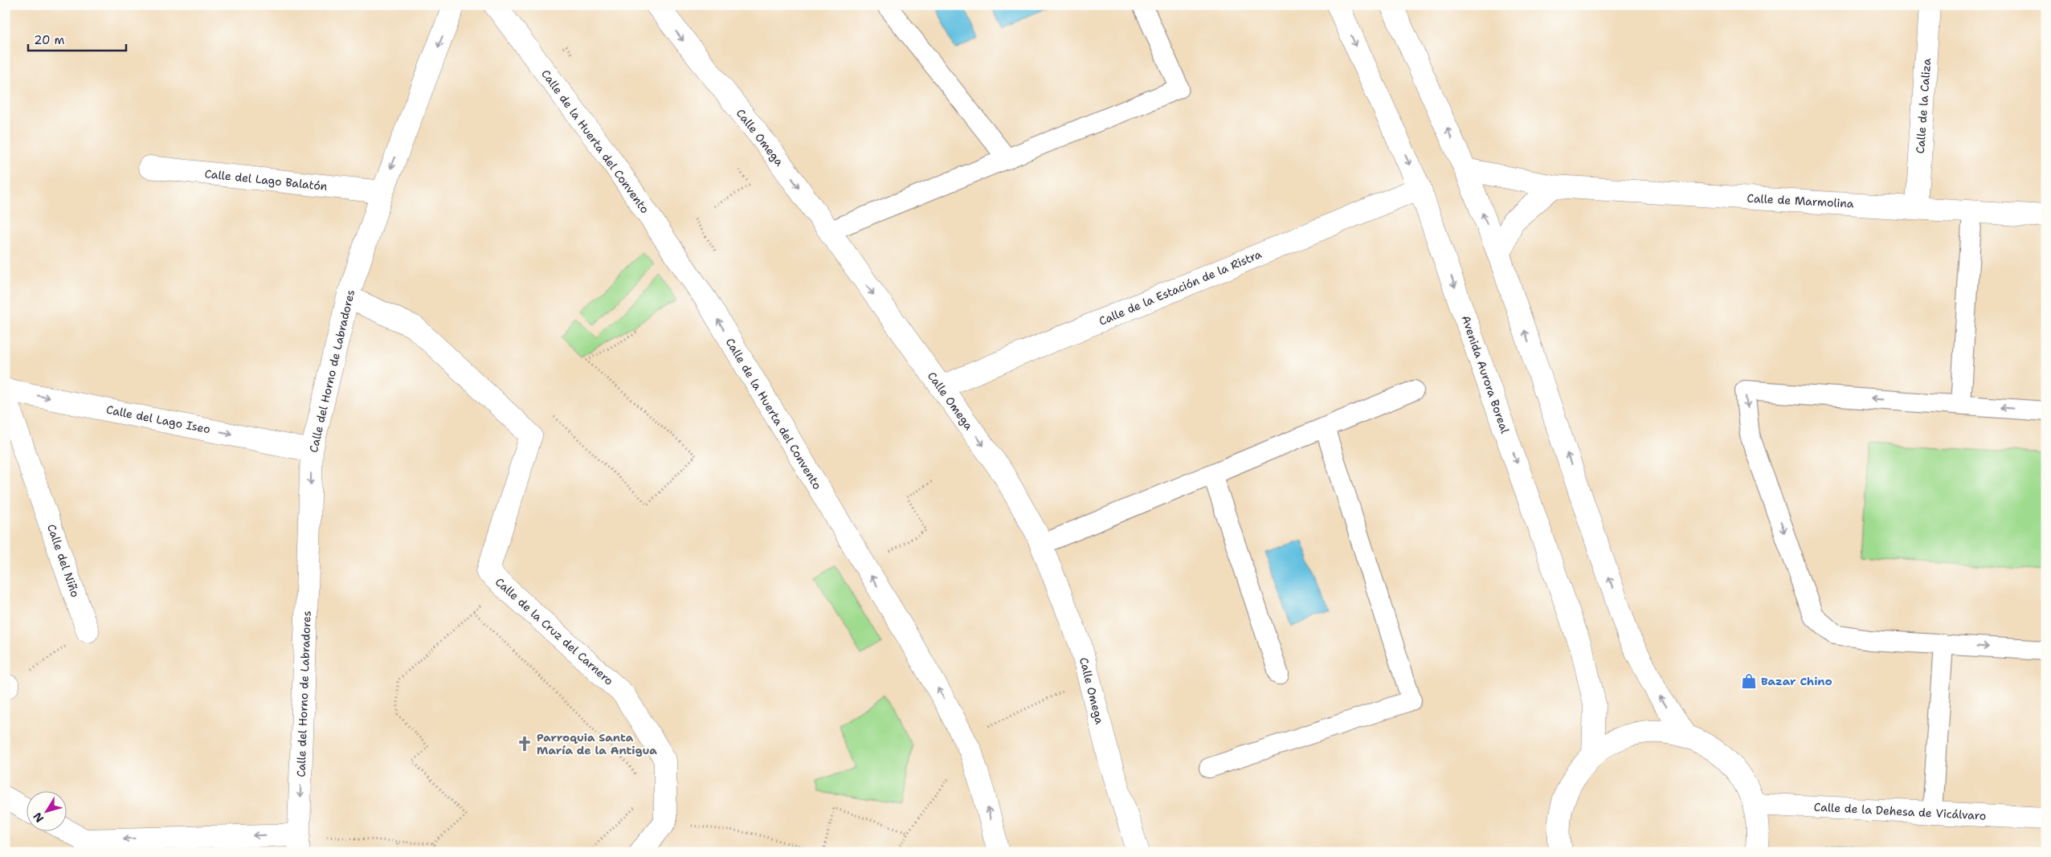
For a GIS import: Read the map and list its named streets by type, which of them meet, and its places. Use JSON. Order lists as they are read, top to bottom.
{
  "streets": {
    "street": [
      "Calle de la Caliza",
      "Calle Omega",
      "Calle de la Huerta del Convento",
      "Calle del Lago Balatón",
      "Calle de Marmolina",
      "Calle de la Estación de la Ristra",
      "Calle del Horno de Labradores",
      "Avenida Aurora Boreal",
      "Calle del Lago Iseo",
      "Calle del Niño",
      "Calle de la Cruz del Carnero",
      "Calle de la Dehesa de Vicálvaro"
    ]
  },
  "crossings": [
    ["Calle de la Caliza", "Calle de Marmolina"],
    ["Calle Omega", "Calle de la Estación de la Ristra"],
    ["Calle del Lago Balatón", "Calle del Horno de Labradores"],
    ["Calle de la Estación de la Ristra", "Avenida Aurora Boreal"],
    ["Calle del Horno de Labradores", "Calle del Lago Iseo"],
    ["Calle del Horno de Labradores", "Calle de la Cruz del Carnero"]
  ],
  "one_way": [
    "Calle Omega",
    "Calle de la Huerta del Convento",
    "Calle del Horno de Labradores",
    "Calle del Lago Iseo"
  ],
  "places": {
    "shop": ["Bazar Chino"],
    "church": ["Parroquia Santa María de la Antigua"]
  },
  "scale_bar": "20 m",
  "north": "bottom left"
}
